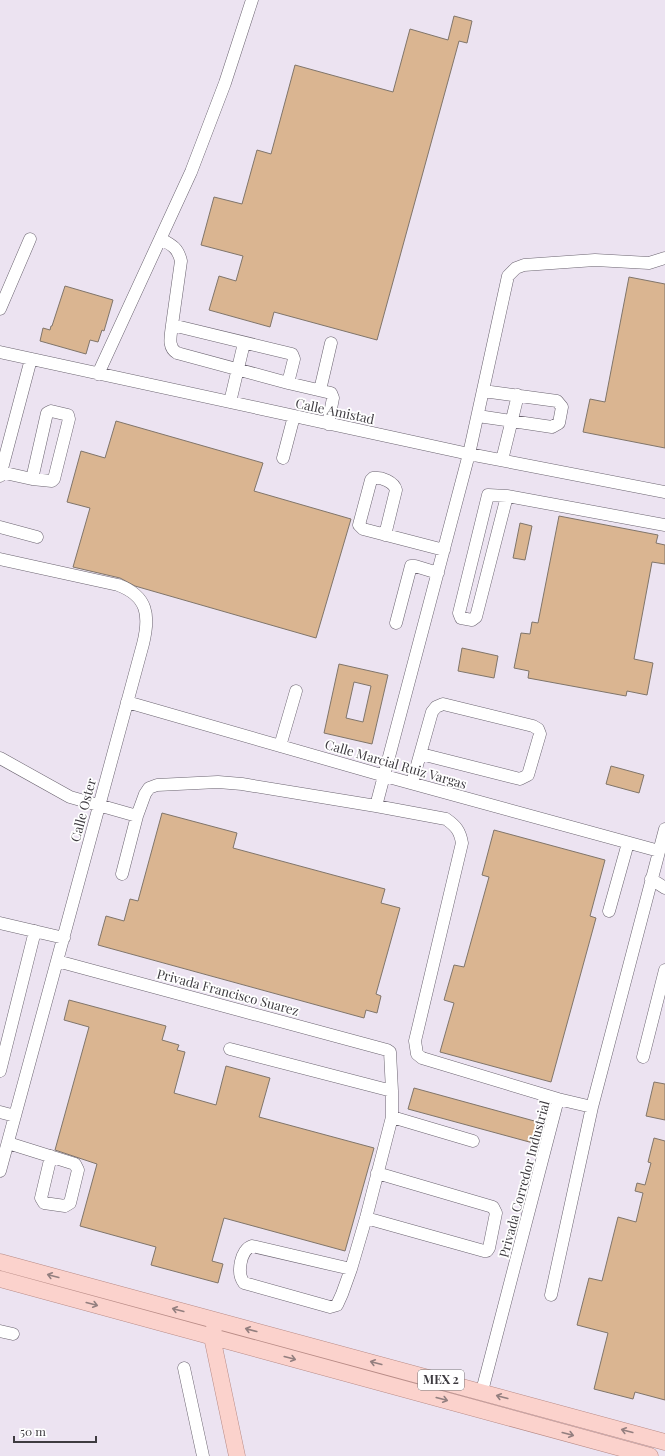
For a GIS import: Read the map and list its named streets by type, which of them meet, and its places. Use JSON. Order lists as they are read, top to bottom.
{
  "streets": {
    "main road": ["MEX 2"],
    "street": [
      "Calle Amistad",
      "Calle Marcial Ruiz Vargas",
      "Calle Oster",
      "Privada Francisco Suarez",
      "Privada Corredor Industrial"
    ]
  },
  "crossings": [
    ["Calle Marcial Ruiz Vargas", "Calle Oster"],
    ["Calle Oster", "Privada Francisco Suarez"],
    ["Privada Corredor Industrial", "MEX 2"]
  ],
  "scale_bar": "50 m"
}
